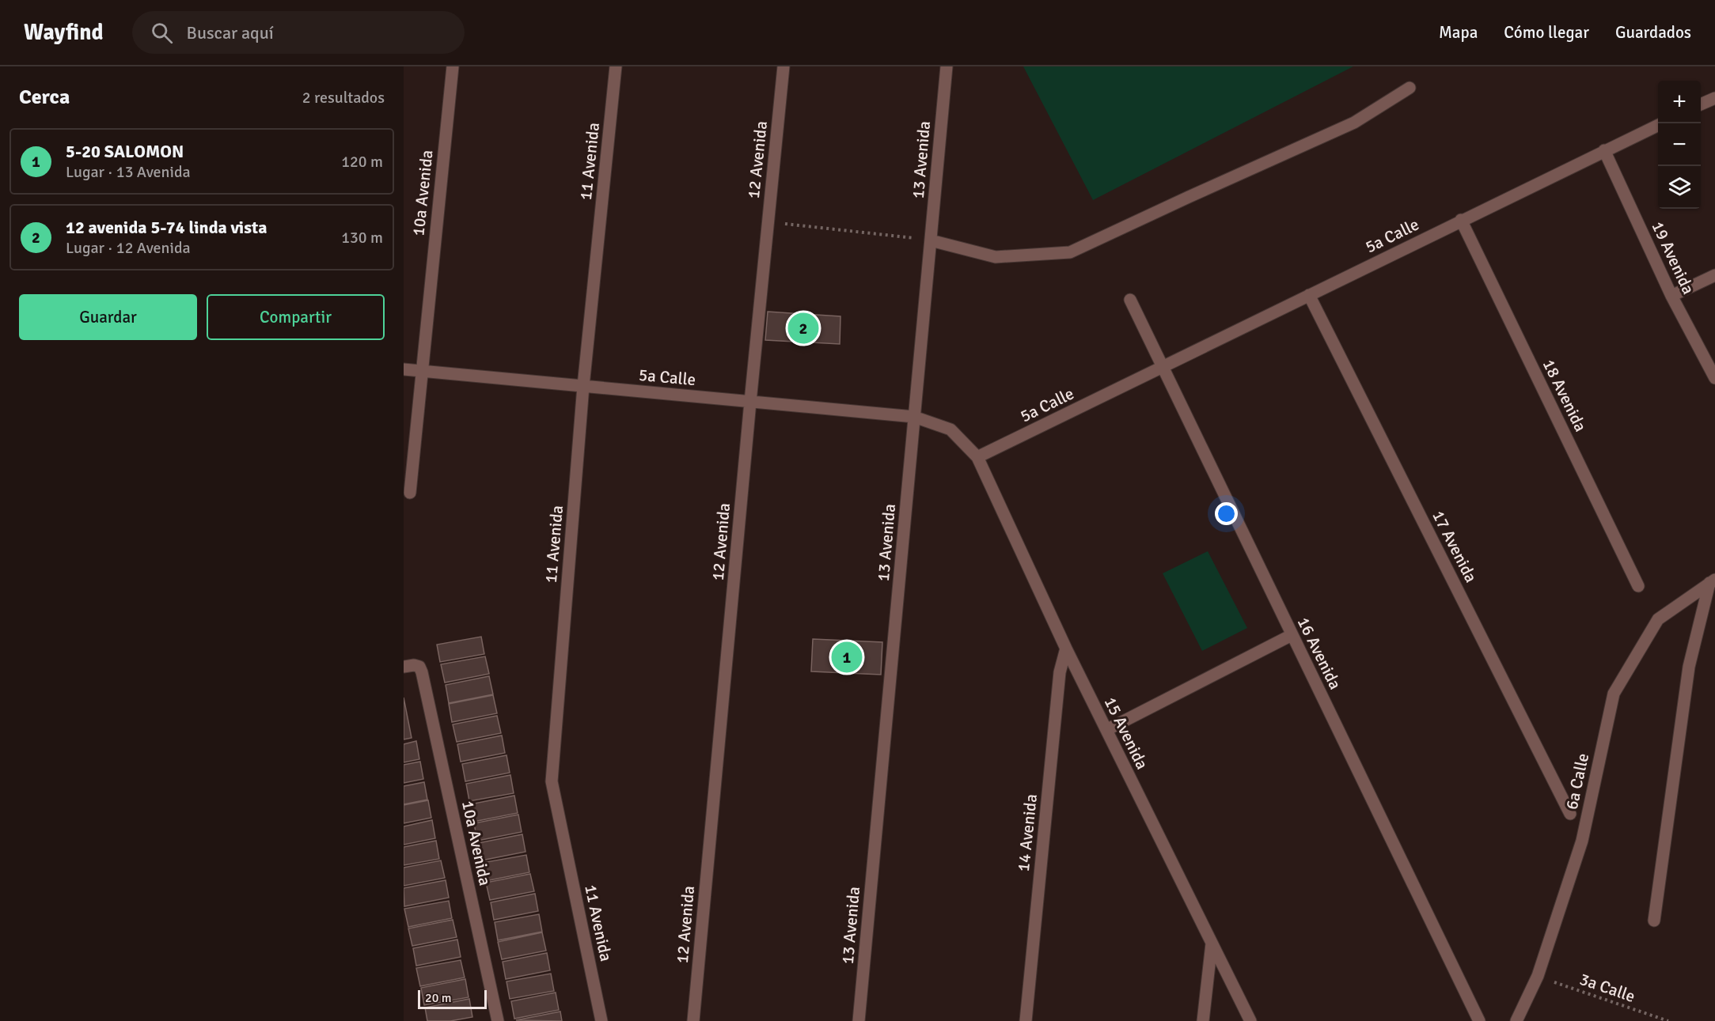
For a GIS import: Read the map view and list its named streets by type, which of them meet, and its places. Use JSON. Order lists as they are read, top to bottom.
{
  "streets": {
    "street": [
      "12 Avenida",
      "13 Avenida",
      "11 Avenida",
      "10a Avenida",
      "5a Calle",
      "19 Avenida",
      "18 Avenida",
      "17 Avenida",
      "16 Avenida",
      "15 Avenida",
      "6a Calle",
      "14 Avenida"
    ],
    "path": ["3a Calle"]
  },
  "crossings": [
    ["12 Avenida", "5a Calle"],
    ["13 Avenida", "5a Calle"],
    ["11 Avenida", "5a Calle"],
    ["10a Avenida", "5a Calle"],
    ["5a Calle", "19 Avenida"],
    ["5a Calle", "18 Avenida"],
    ["5a Calle", "17 Avenida"],
    ["5a Calle", "16 Avenida"],
    ["5a Calle", "15 Avenida"],
    ["15 Avenida", "14 Avenida"],
    ["6a Calle", "3a Calle"]
  ],
  "scale_bar": "20 m",
  "page": {
    "header": "Wayfind",
    "search": "Buscar aquí",
    "nav": ["Mapa", "Cómo llegar", "Guardados"],
    "heading": ["Cerca", "2 resultados"],
    "map_buttons": ["+", "−"],
    "list": [
      {
        "mark": "1",
        "name": "5-20 SALOMON",
        "note": "Lugar · 13 Avenida",
        "value": "120 m"
      },
      {
        "mark": "2",
        "name": "12 avenida 5-74 linda vista",
        "note": "Lugar · 12 Avenida",
        "value": "130 m"
      }
    ],
    "buttons": ["Guardar", "Compartir"],
    "pins": ["2", "1"],
    "scale": "20 m"
  }
}
